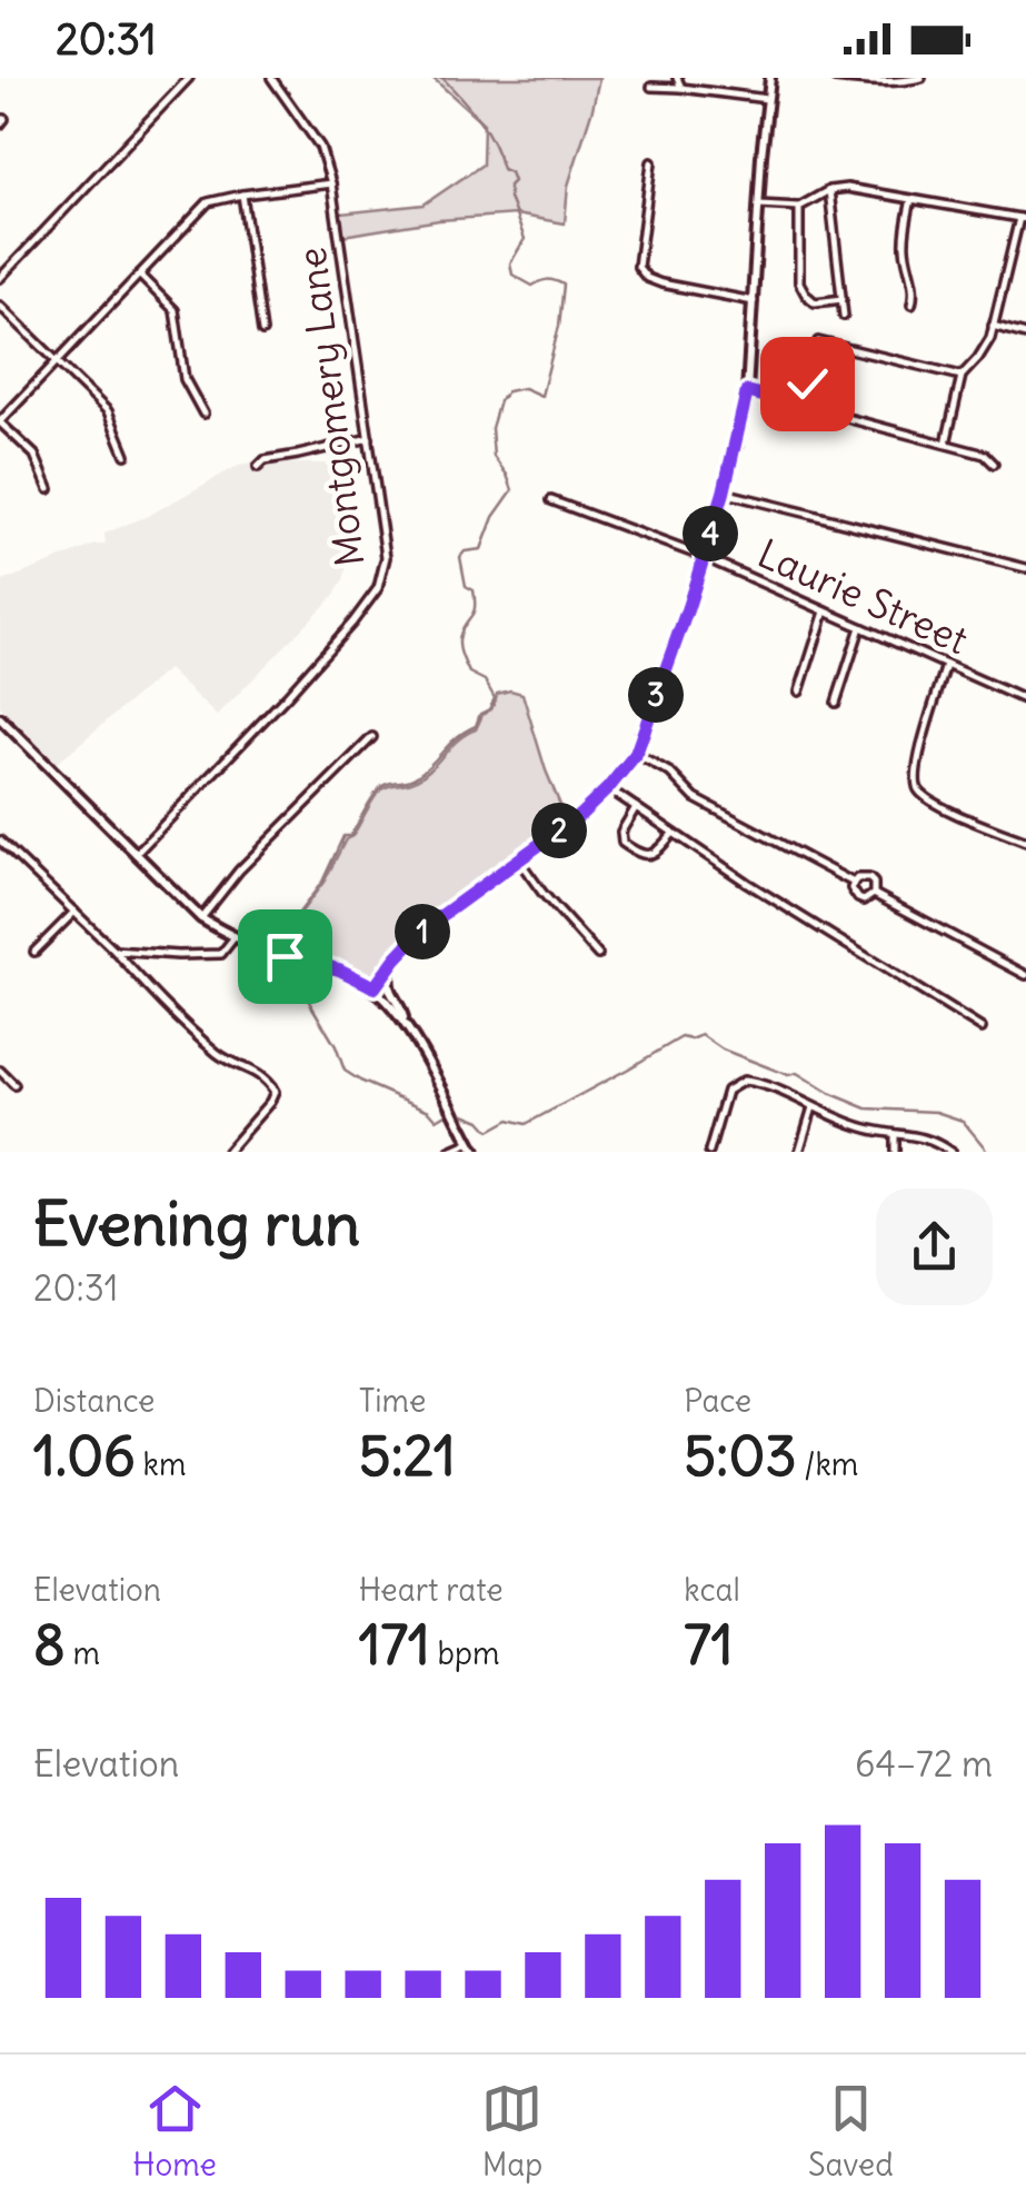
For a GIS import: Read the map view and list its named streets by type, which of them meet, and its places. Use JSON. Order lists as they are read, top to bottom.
{
  "streets": {
    "street": ["Montgomery Lane", "Laurie Street"]
  },
  "page": {
    "status": "20:31",
    "pins": [
      "4",
      "3",
      "2",
      "1"
    ],
    "heading": ["Evening run", "20:31"],
    "stats": [
      ["Distance", "1.06 km"],
      ["Time", "5:21"],
      ["Pace", "5:03 /km"],
      ["Elevation", "8 m"],
      ["Heart rate", "171 bpm"],
      ["kcal", "71"]
    ],
    "chart": ["Elevation", "64–72 m"],
    "tabs": ["Home", "Map", "Saved"]
  }
}
